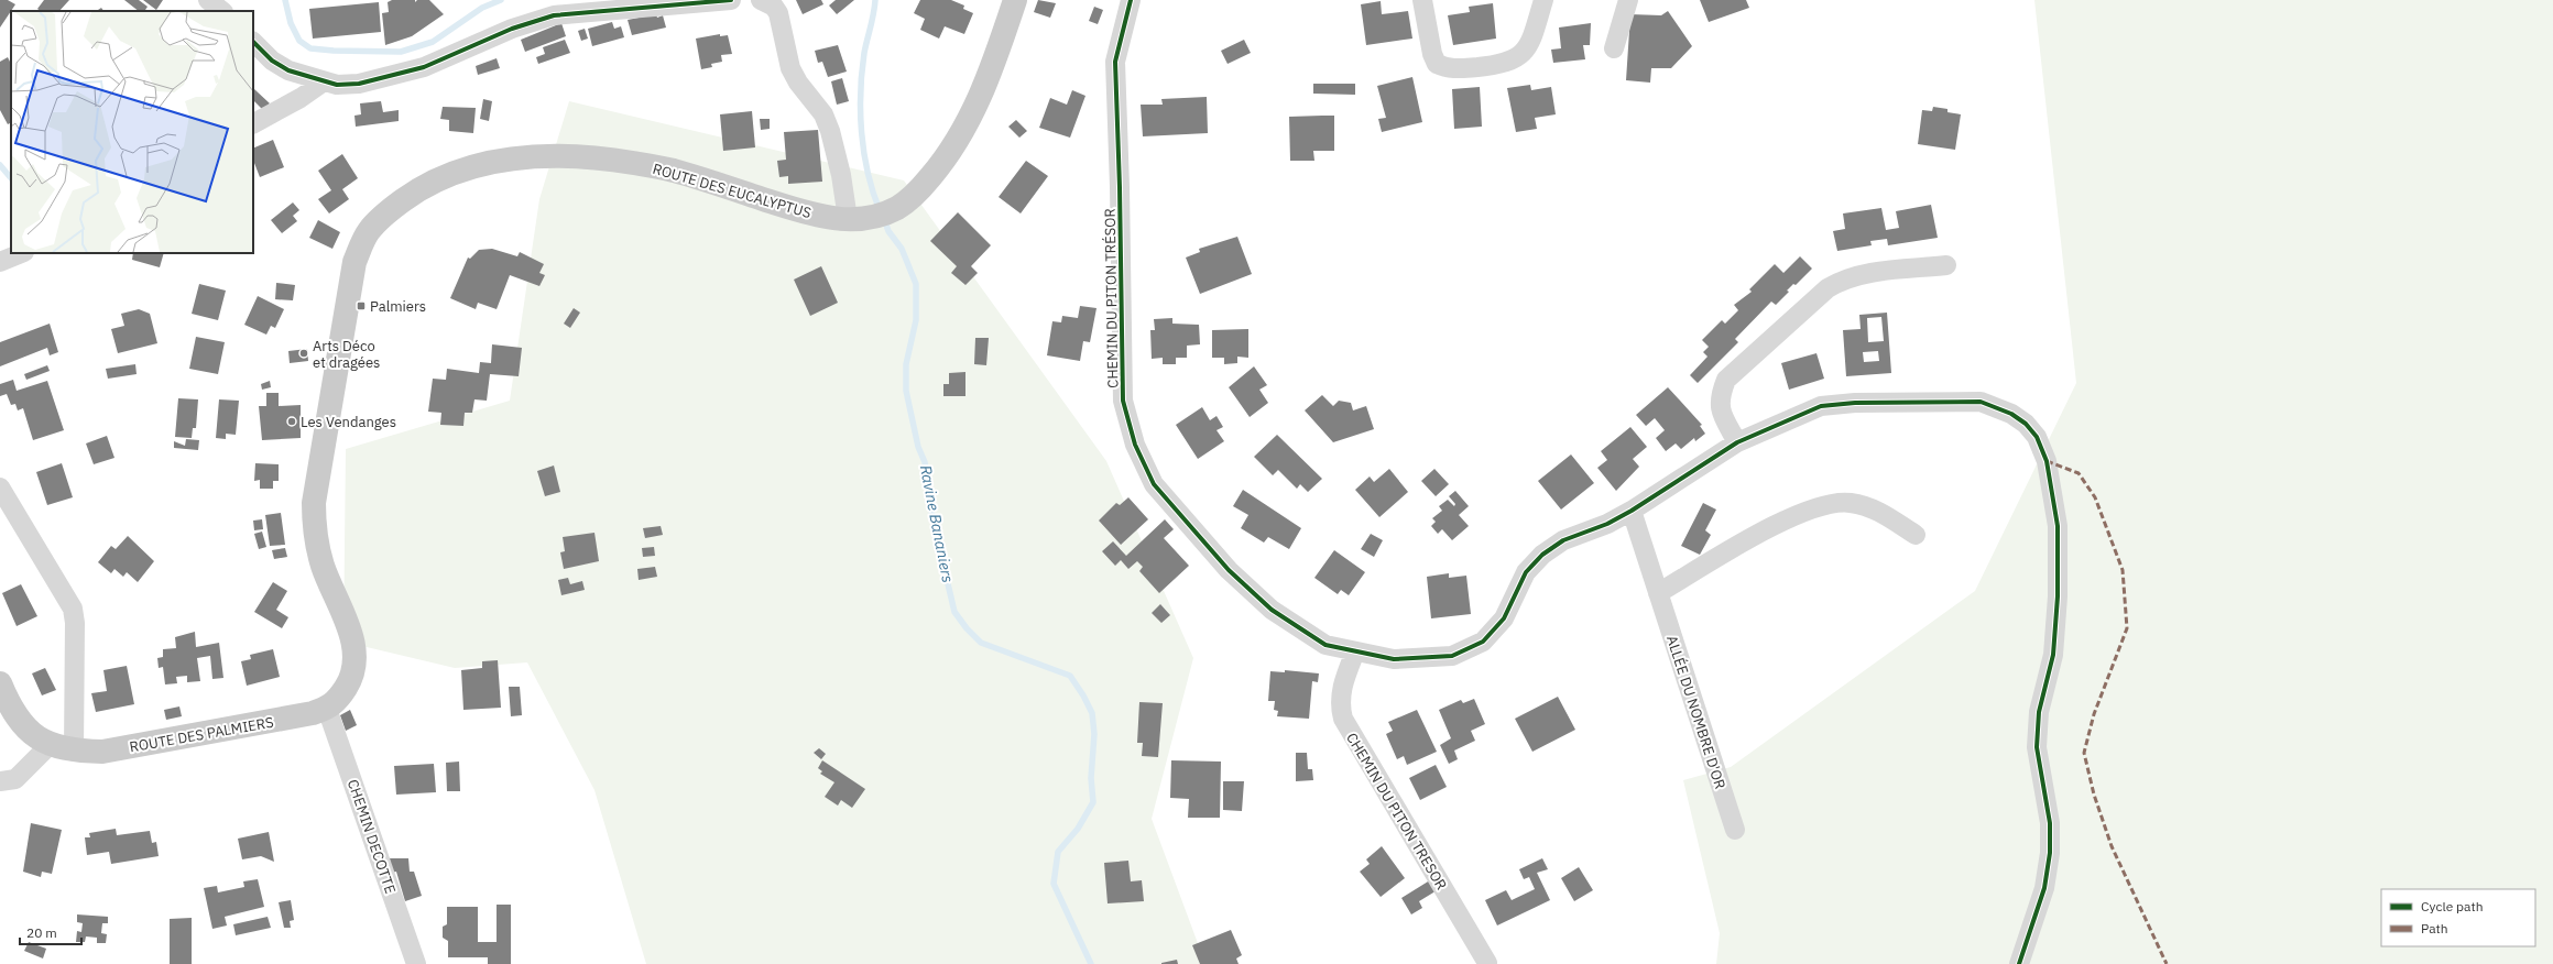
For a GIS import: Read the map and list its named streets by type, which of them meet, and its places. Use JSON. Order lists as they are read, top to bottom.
{
  "streets": {
    "main road": ["ROUTE DES EUCALYPTUS", "ROUTE DES PALMIERS"],
    "street": [
      "CHEMIN DU PITON TRÉSOR",
      "ALLÉE DU NOMBRE D'OR",
      "CHEMIN DU PITON TRESOR",
      "CHEMIN DECOTTE"
    ]
  },
  "crossings": [
    ["ROUTE DES EUCALYPTUS", "ROUTE DES PALMIERS"],
    ["ROUTE DES EUCALYPTUS", "CHEMIN DECOTTE"],
    ["CHEMIN DU PITON TRÉSOR", "ALLÉE DU NOMBRE D'OR"],
    ["CHEMIN DU PITON TRÉSOR", "CHEMIN DU PITON TRESOR"],
    ["ROUTE DES PALMIERS", "CHEMIN DECOTTE"]
  ],
  "water": ["Ravine Bananiers"],
  "places": {
    "transit": ["Palmiers"],
    "other": ["Arts Déco et dragées", "Les Vendanges"]
  },
  "legend": ["Cycle path", "Path"],
  "scale_bar": "20 m"
}
